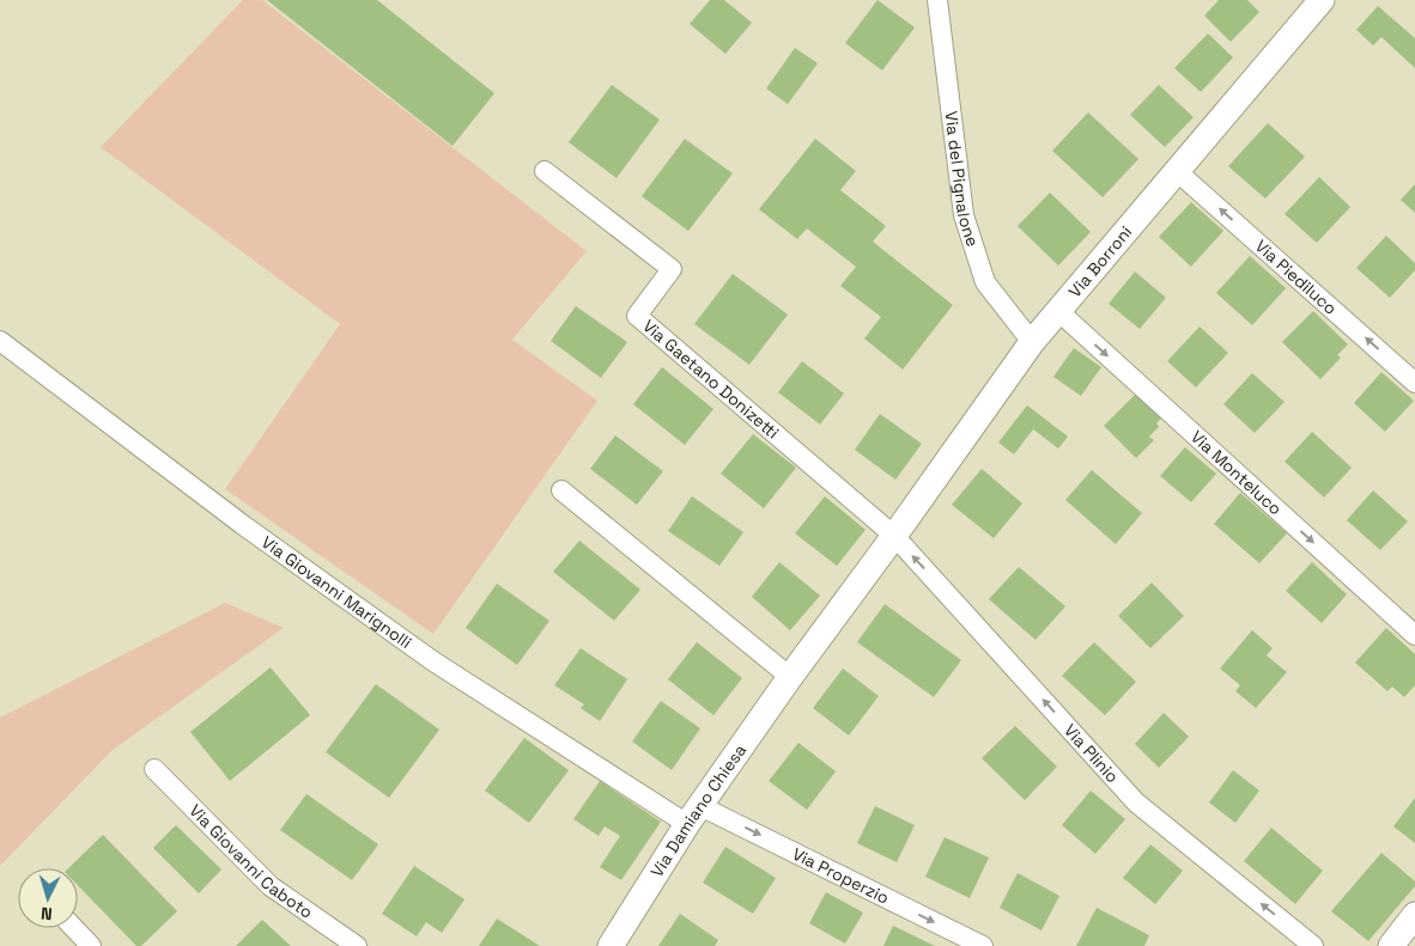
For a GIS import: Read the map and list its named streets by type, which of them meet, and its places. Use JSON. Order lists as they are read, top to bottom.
{
  "streets": {
    "street": [
      "Via del Pignalone",
      "Via Borroni",
      "Via Piediluco",
      "Via Gaetano Donizetti",
      "Via Monteluco",
      "Via Giovanni Marignolli",
      "Via Plinio",
      "Via Damiano Chiesa",
      "Via Giovanni Caboto",
      "Via Properzio"
    ]
  },
  "crossings": [
    ["Via del Pignalone", "Via Borroni"],
    ["Via Borroni", "Via Piediluco"],
    ["Via Borroni", "Via Gaetano Donizetti"],
    ["Via Borroni", "Via Monteluco"],
    ["Via Borroni", "Via Plinio"],
    ["Via Borroni", "Via Damiano Chiesa"],
    ["Via Gaetano Donizetti", "Via Plinio"],
    ["Via Gaetano Donizetti", "Via Damiano Chiesa"],
    ["Via Giovanni Marignolli", "Via Damiano Chiesa"],
    ["Via Giovanni Marignolli", "Via Properzio"],
    ["Via Plinio", "Via Damiano Chiesa"],
    ["Via Damiano Chiesa", "Via Properzio"]
  ],
  "one_way": [
    "Via Piediluco",
    "Via Monteluco",
    "Via Plinio",
    "Via Properzio"
  ],
  "north": "bottom"
}
